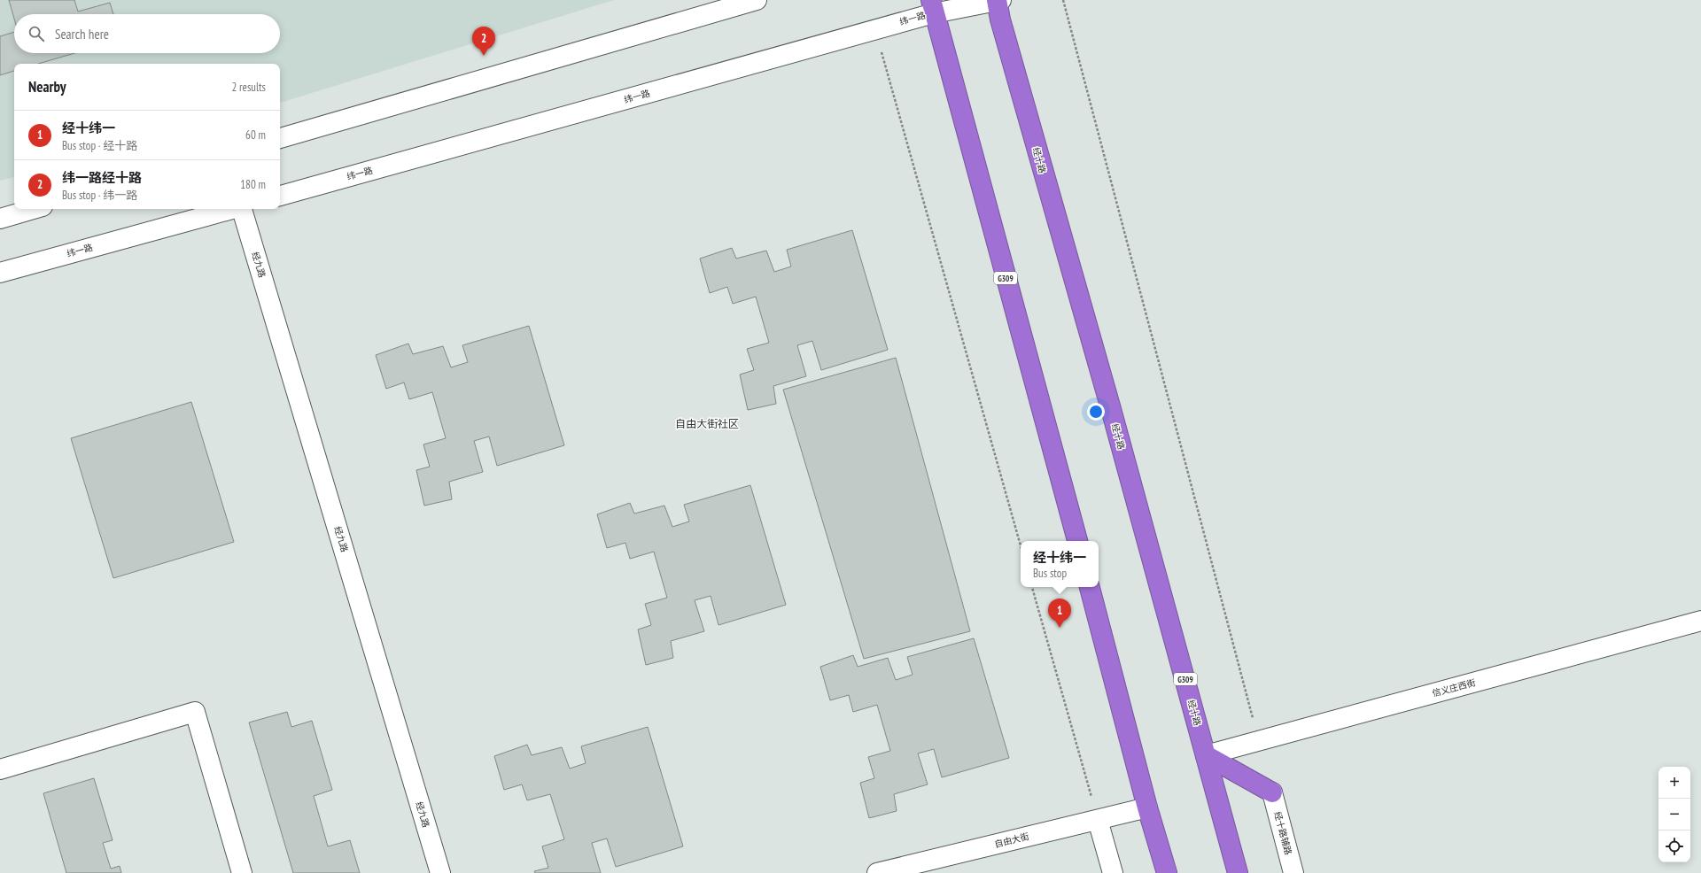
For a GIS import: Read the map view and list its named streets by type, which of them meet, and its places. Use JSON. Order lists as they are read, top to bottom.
{
  "streets": {
    "highway": ["经十路", "G309"],
    "street": [
      "纬一路",
      "经九路",
      "信义庄西街",
      "经十路辅路",
      "自由大街"
    ]
  },
  "crossings": [
    ["纬一路", "经十路"],
    ["纬一路", "G309"],
    ["经十路", "信义庄西街"]
  ],
  "districts": ["自由大街社区"],
  "page": {
    "search": "Search here",
    "pins": ["2", "1"],
    "heading": ["Nearby", "2 results"],
    "list": [
      {
        "mark": "1",
        "name": "经十纬一",
        "note": "Bus stop · 经十路",
        "value": "60 m"
      },
      {
        "mark": "2",
        "name": "纬一路经十路",
        "note": "Bus stop · 纬一路",
        "value": "180 m"
      }
    ],
    "popup": ["经十纬一", "Bus stop"],
    "map_buttons": ["+", "−"]
  }
}
